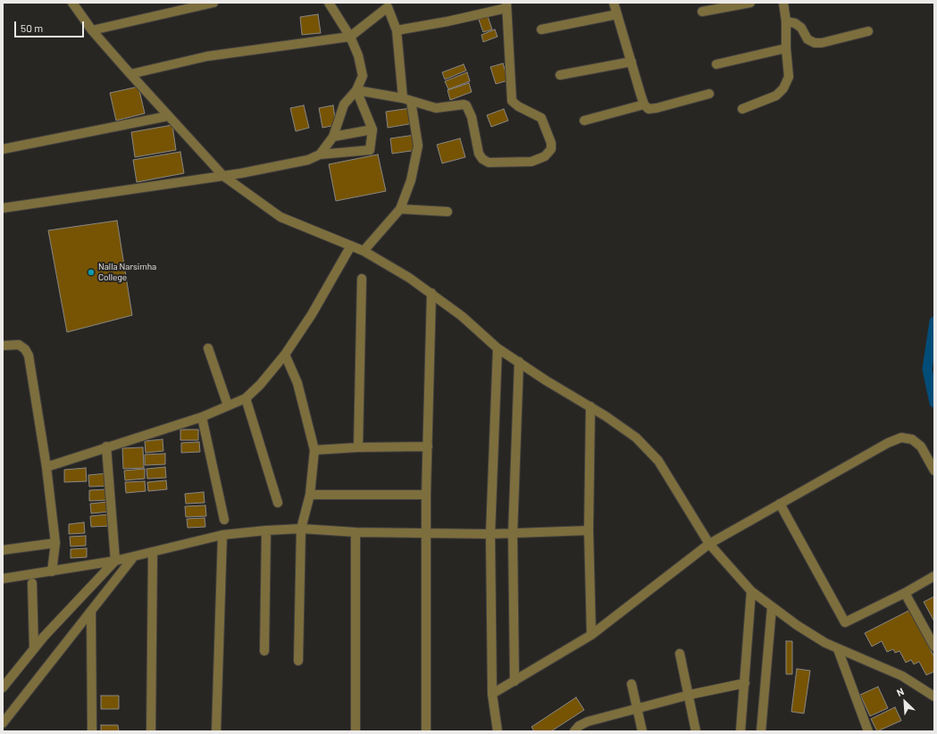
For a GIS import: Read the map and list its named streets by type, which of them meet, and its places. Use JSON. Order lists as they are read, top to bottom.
{
  "places": ["Nalla Narsimha College"],
  "scale_bar": "50 m",
  "north": "top left"
}
